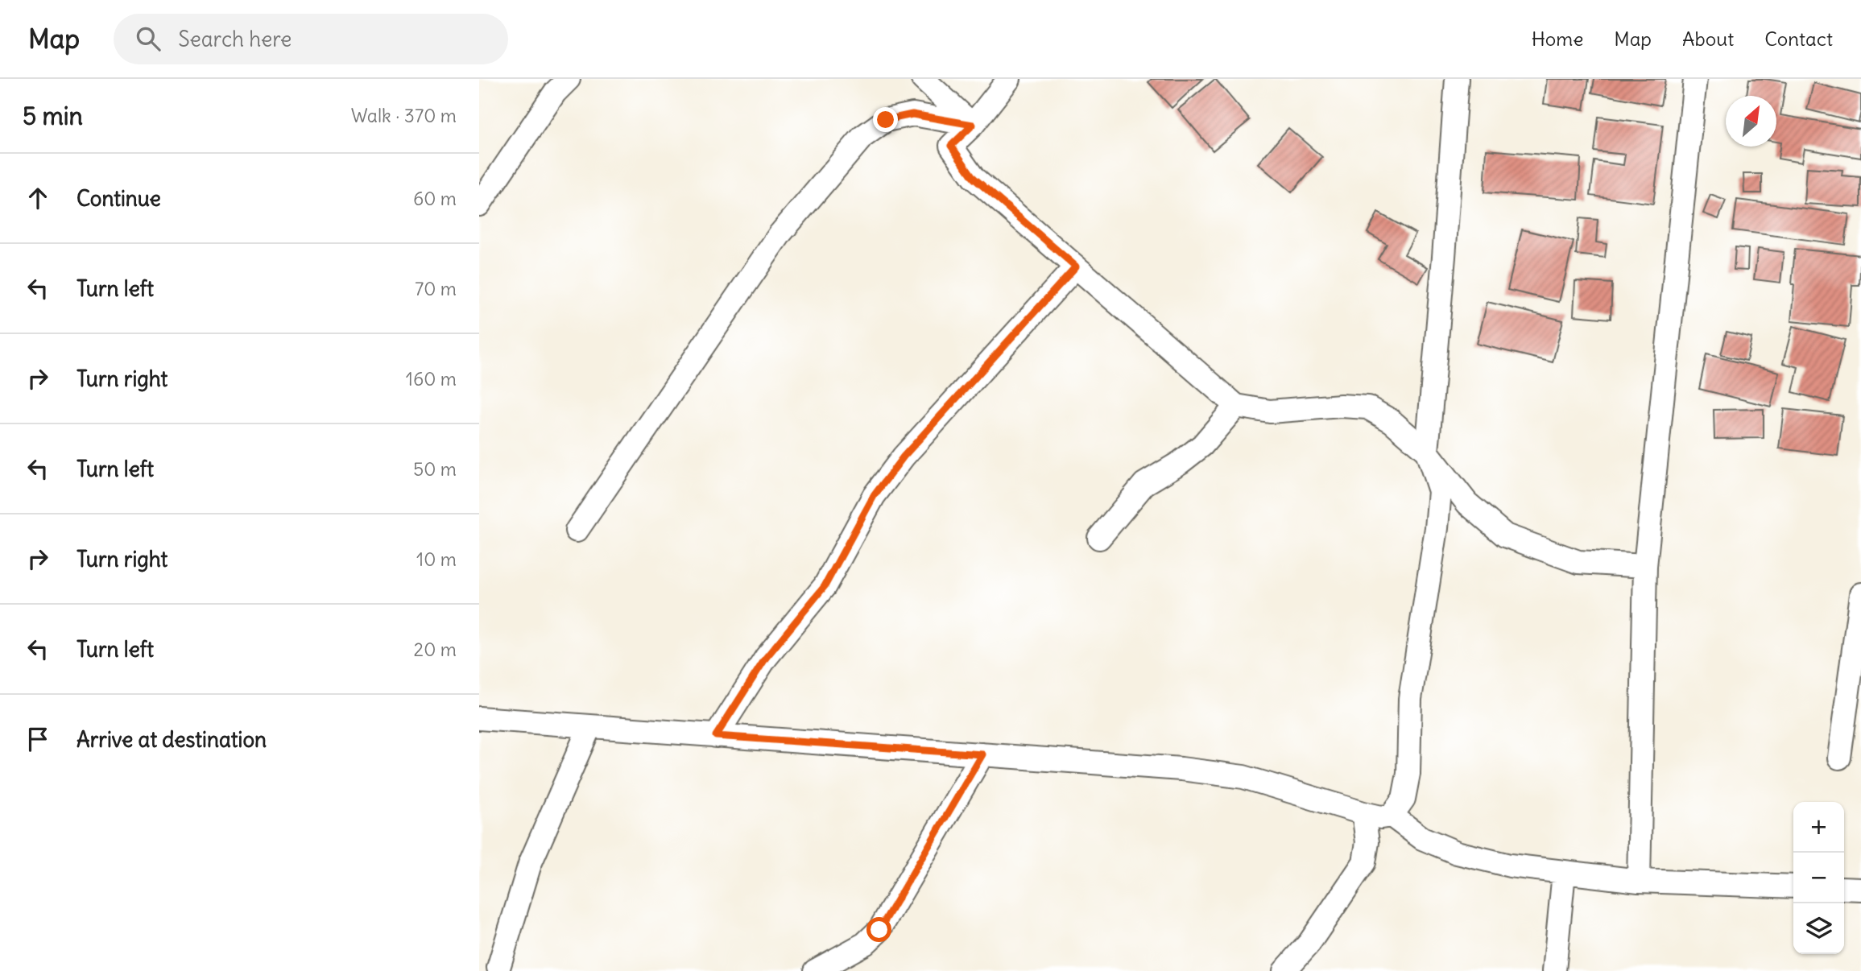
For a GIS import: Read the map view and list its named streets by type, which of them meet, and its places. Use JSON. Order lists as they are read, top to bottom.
{
  "north": "top right",
  "page": {
    "header": "Map",
    "search": "Search here",
    "nav": [
      "Home",
      "Map",
      "About",
      "Contact"
    ],
    "heading": ["5 min", "Walk · 370 m"],
    "list": [
      ["Continue", "60 m"],
      ["Turn left", "70 m"],
      ["Turn right", "160 m"],
      ["Turn left", "50 m"],
      ["Turn right", "10 m"],
      ["Turn left", "20 m"],
      "Arrive at destination"
    ],
    "map_buttons": ["+", "−"]
  }
}
